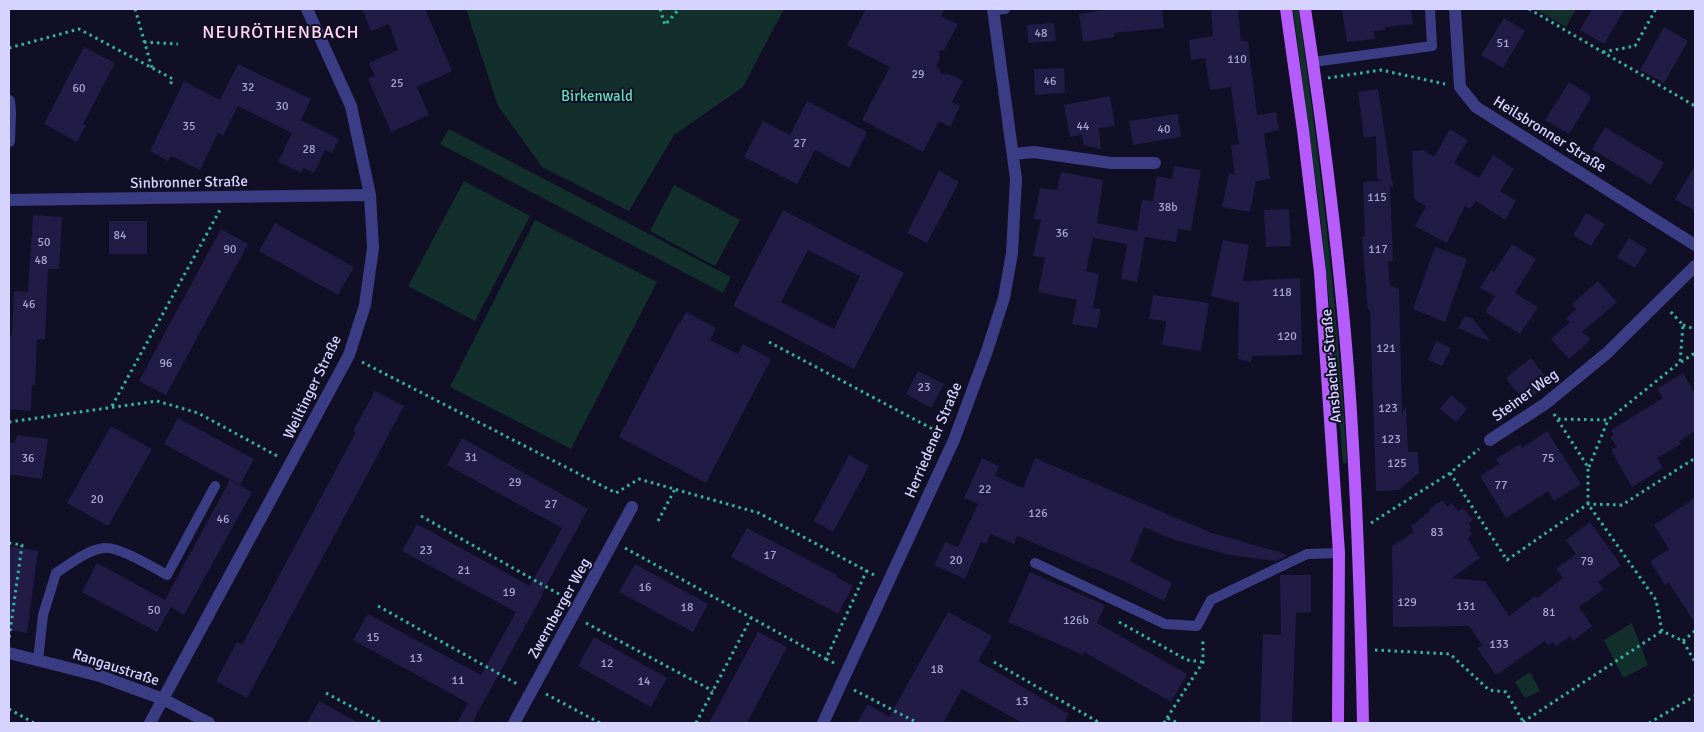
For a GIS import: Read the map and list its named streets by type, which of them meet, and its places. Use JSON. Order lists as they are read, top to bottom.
{
  "streets": {
    "main road": ["Ansbacher Straße"],
    "street": [
      "Heilsbronner Straße",
      "Sinbronner Straße",
      "Weiltinger Straße",
      "Steiner Weg",
      "Herriedener Straße",
      "Zwernberger Weg",
      "Rangaustraße"
    ]
  },
  "crossings": [
    ["Sinbronner Straße", "Weiltinger Straße"],
    ["Ansbacher Straße", "Steiner Weg"],
    ["Weiltinger Straße", "Rangaustraße"]
  ],
  "districts": ["NEURÖTHENBACH"],
  "parks": ["Birkenwald"],
  "house_numbers": [
    "48",
    "51",
    "110",
    "29",
    "46",
    "25",
    "32",
    "60",
    "30",
    "35",
    "44",
    "40",
    "27",
    "28",
    "115",
    "38b",
    "36",
    "84",
    "50",
    "90",
    "117",
    "48",
    "118",
    "46",
    "120",
    "121",
    "96",
    "23",
    "123",
    "123",
    "31",
    "36",
    "75",
    "125",
    "29",
    "77",
    "22",
    "20",
    "27",
    "126",
    "46",
    "83",
    "23",
    "17",
    "20",
    "79",
    "21",
    "16",
    "19",
    "129",
    "131",
    "18",
    "50",
    "81",
    "126b",
    "15",
    "133",
    "13",
    "12",
    "18",
    "11",
    "14",
    "13"
  ]
}
